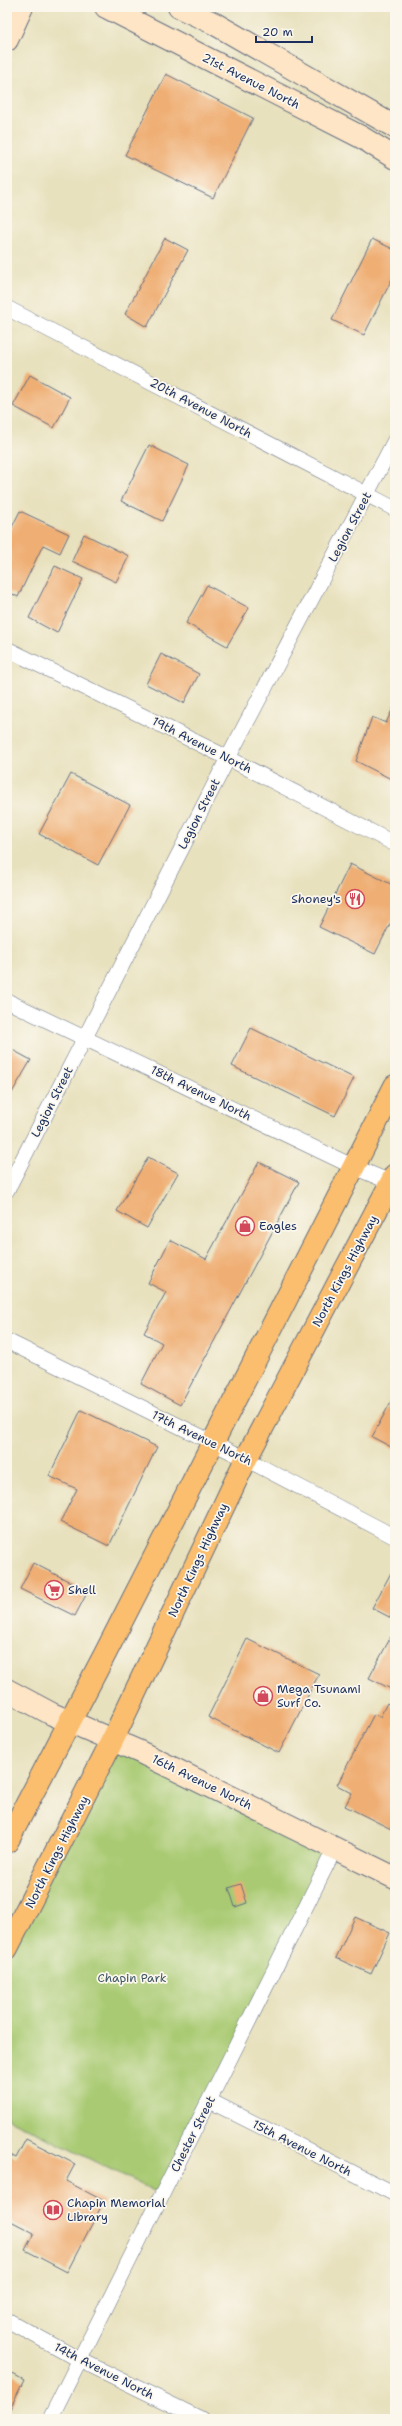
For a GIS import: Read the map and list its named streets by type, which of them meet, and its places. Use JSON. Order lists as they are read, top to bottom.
{
  "streets": {
    "main road": ["21st Avenue North", "North Kings Highway", "16th Avenue North"],
    "street": [
      "20th Avenue North",
      "Legion Street",
      "19th Avenue North",
      "18th Avenue North",
      "17th Avenue North",
      "Chester Street",
      "15th Avenue North",
      "14th Avenue North"
    ]
  },
  "crossings": [
    ["20th Avenue North", "Legion Street"],
    ["Legion Street", "19th Avenue North"],
    ["Legion Street", "18th Avenue North"],
    ["18th Avenue North", "North Kings Highway"],
    ["North Kings Highway", "17th Avenue North"],
    ["North Kings Highway", "16th Avenue North"],
    ["16th Avenue North", "Chester Street"],
    ["Chester Street", "15th Avenue North"],
    ["Chester Street", "14th Avenue North"]
  ],
  "parks": ["Chapin Park"],
  "places": {
    "restaurant": ["Shoney's"],
    "shop": ["Eagles", "Mega Tsunami Surf Co."],
    "supermarket": ["Shell"],
    "library": ["Chapin Memorial Library"]
  },
  "scale_bar": "20 m"
}
